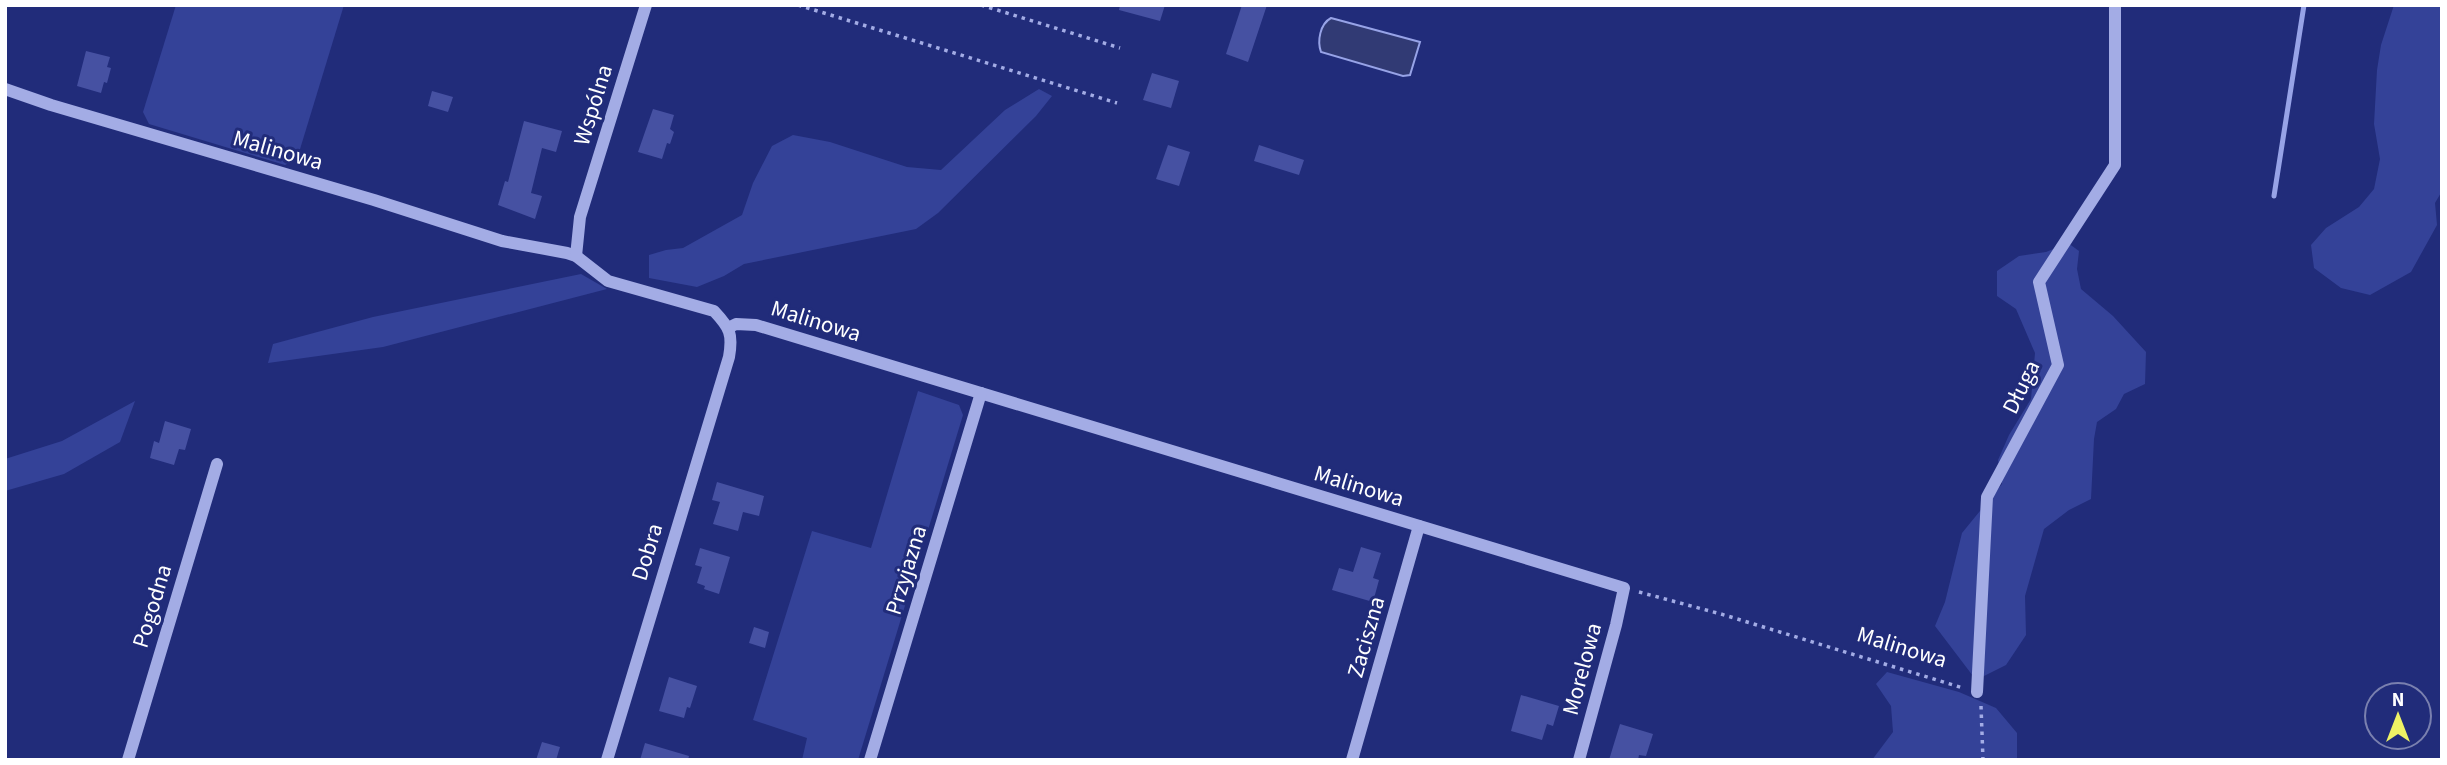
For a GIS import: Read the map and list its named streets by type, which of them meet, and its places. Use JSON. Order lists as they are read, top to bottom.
{
  "streets": {
    "street": [
      "Wspólna",
      "Malinowa",
      "Długa",
      "Dobra",
      "Przyjazna",
      "Pogodna",
      "Zaciszna",
      "Morelowa"
    ]
  },
  "crossings": [
    ["Wspólna", "Malinowa"],
    ["Malinowa", "Długa"],
    ["Malinowa", "Dobra"],
    ["Malinowa", "Przyjazna"],
    ["Malinowa", "Zaciszna"],
    ["Malinowa", "Morelowa"]
  ],
  "north": "top"
}
